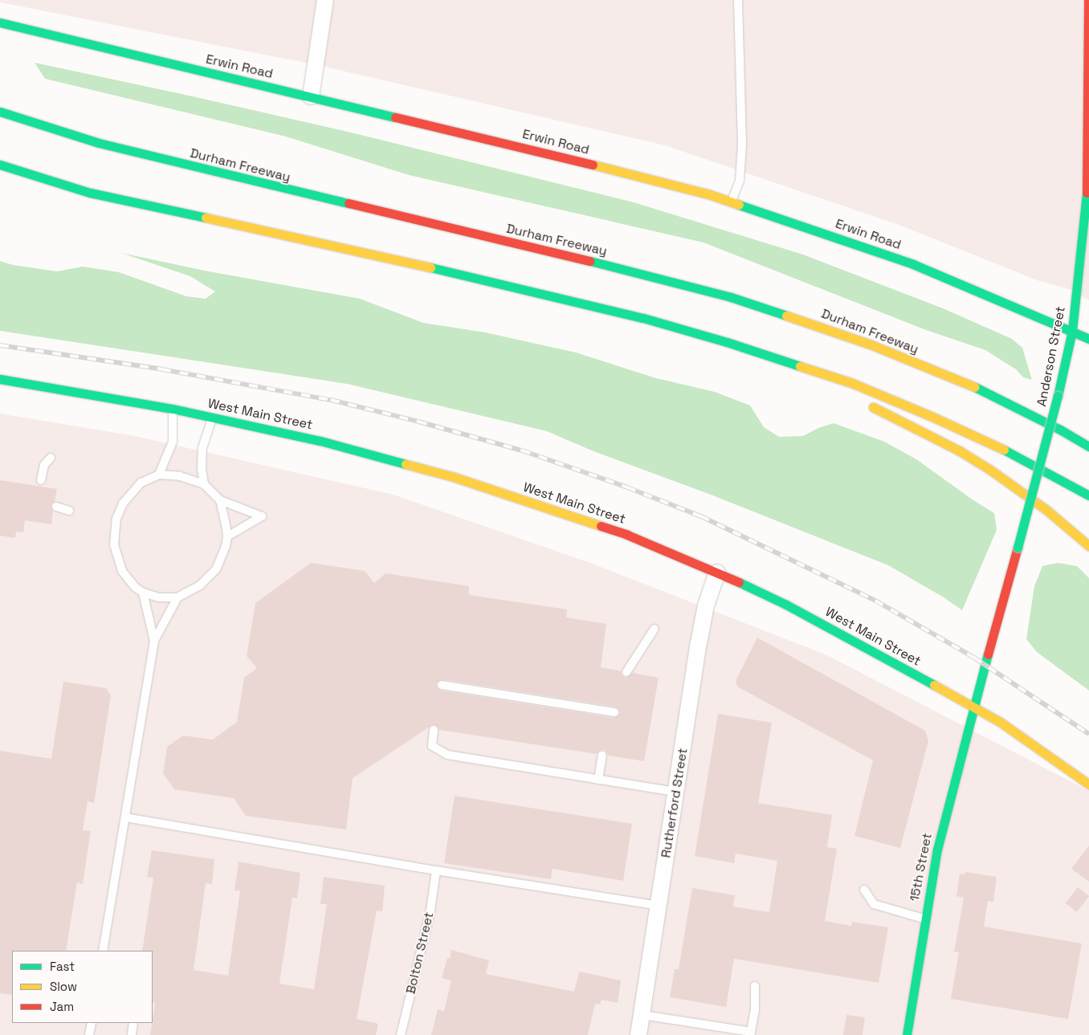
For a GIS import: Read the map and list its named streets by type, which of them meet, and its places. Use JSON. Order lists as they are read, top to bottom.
{
  "streets": {
    "main road": [
      "Erwin Road",
      "Durham Freeway",
      "Anderson Street",
      "West Main Street",
      "15th Street"
    ],
    "street": ["Rutherford Street"],
    "lane": ["Bolton Street"]
  },
  "crossings": [
    ["Erwin Road", "Anderson Street"],
    ["Anderson Street", "West Main Street"],
    ["Anderson Street", "15th Street"],
    ["West Main Street", "Rutherford Street"],
    ["West Main Street", "15th Street"]
  ],
  "legend": ["Fast", "Slow", "Jam"]
}
